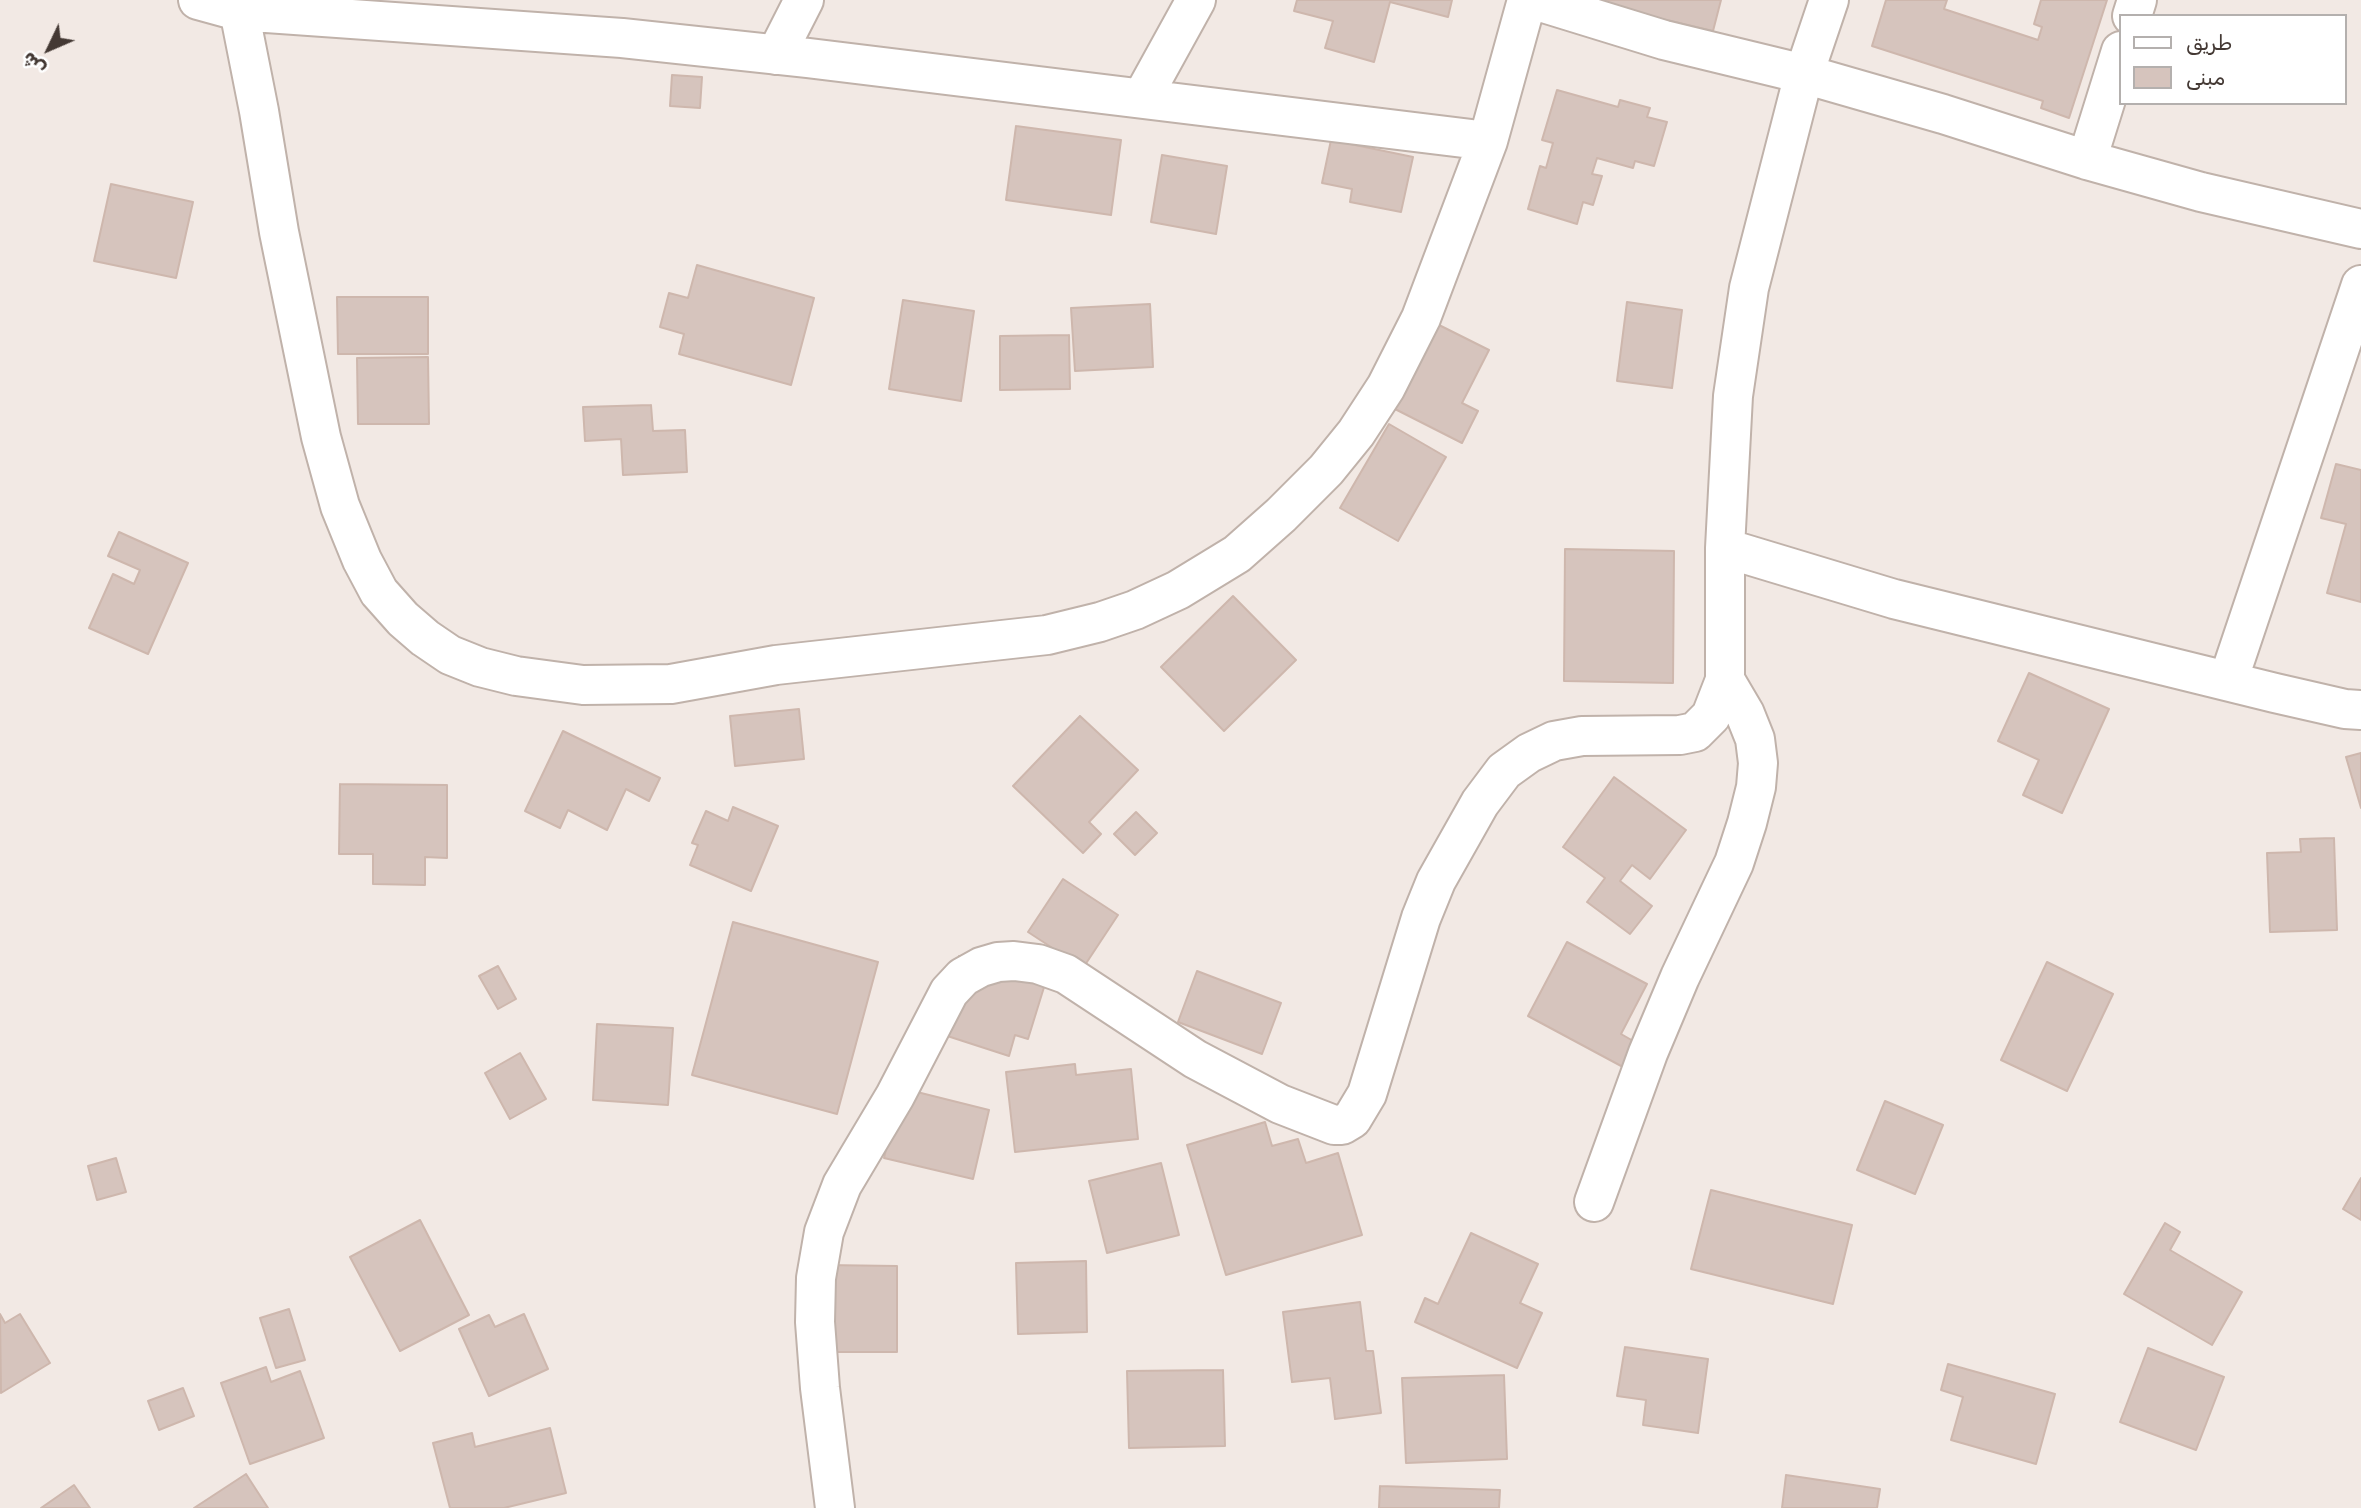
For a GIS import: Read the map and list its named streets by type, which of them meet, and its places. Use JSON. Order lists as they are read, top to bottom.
{
  "legend": ["طريق", "مبنى"],
  "north": "bottom left"
}
